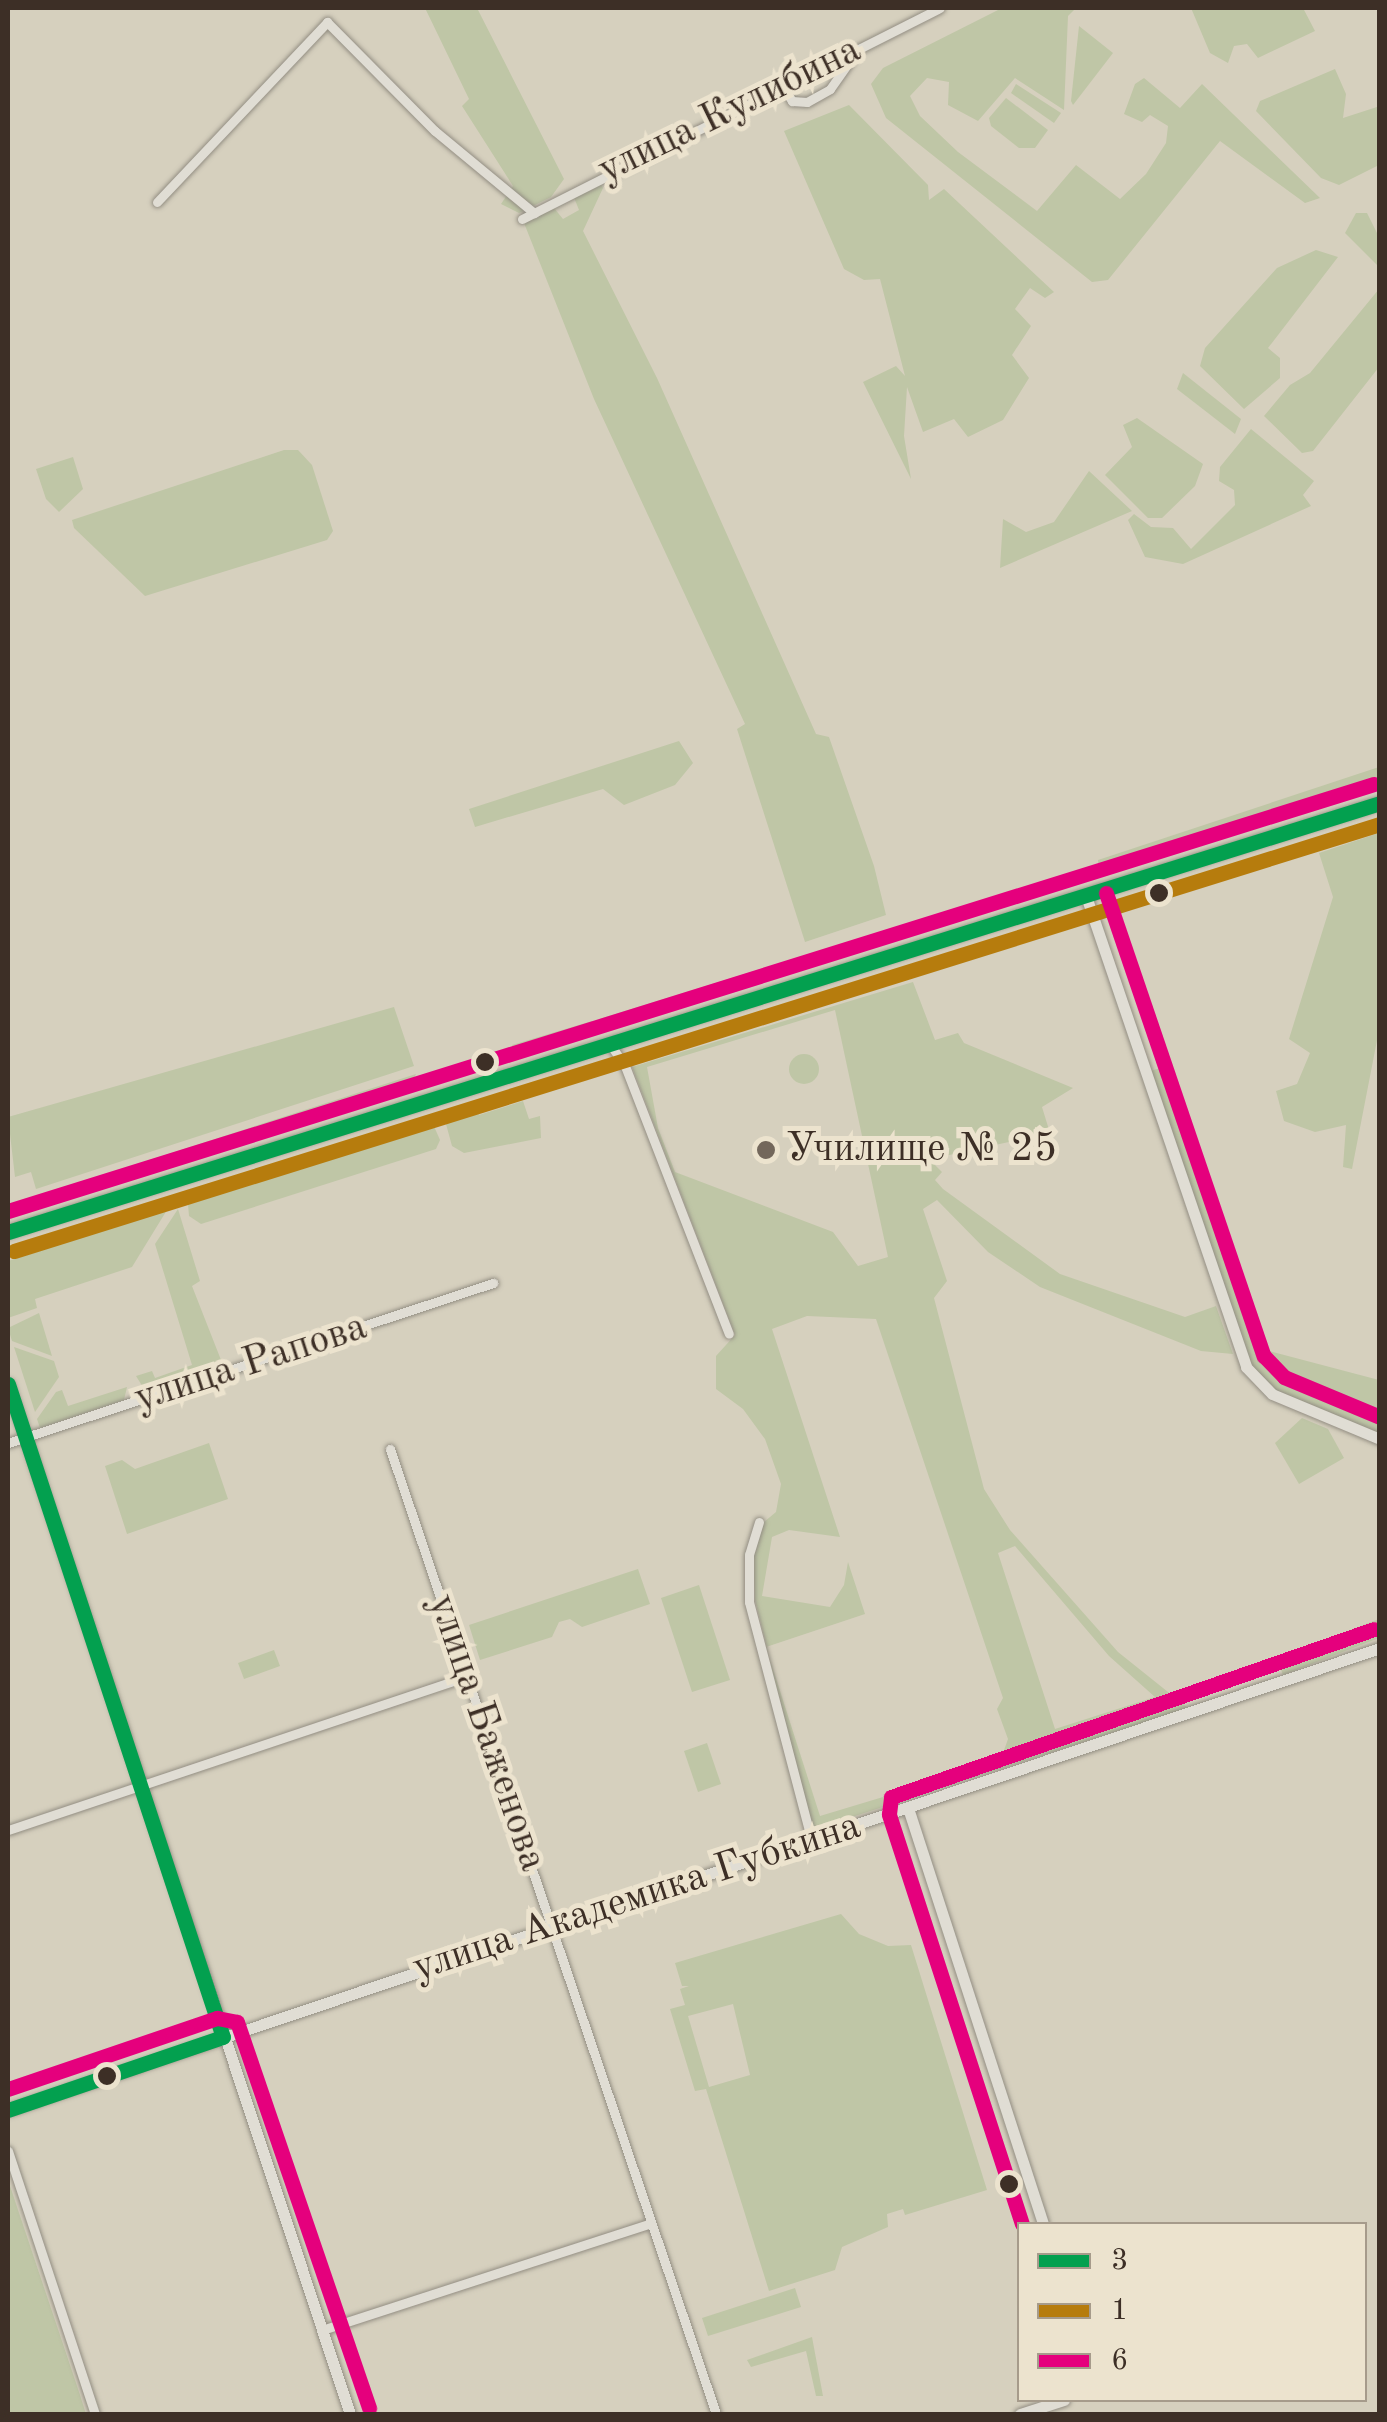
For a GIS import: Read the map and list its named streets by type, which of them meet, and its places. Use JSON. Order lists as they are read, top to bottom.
{
  "streets": {
    "street": [
      "улица Кулибина",
      "улица Рапова",
      "улица Баженова",
      "улица Академика Губкина"
    ]
  },
  "crossings": [
    ["улица Баженова", "улица Академика Губкина"]
  ],
  "places": ["Училище № 25"],
  "lines": ["transit line 6", "transit line 3", "transit line 1"],
  "legend": ["3", "1", "6"]
}
